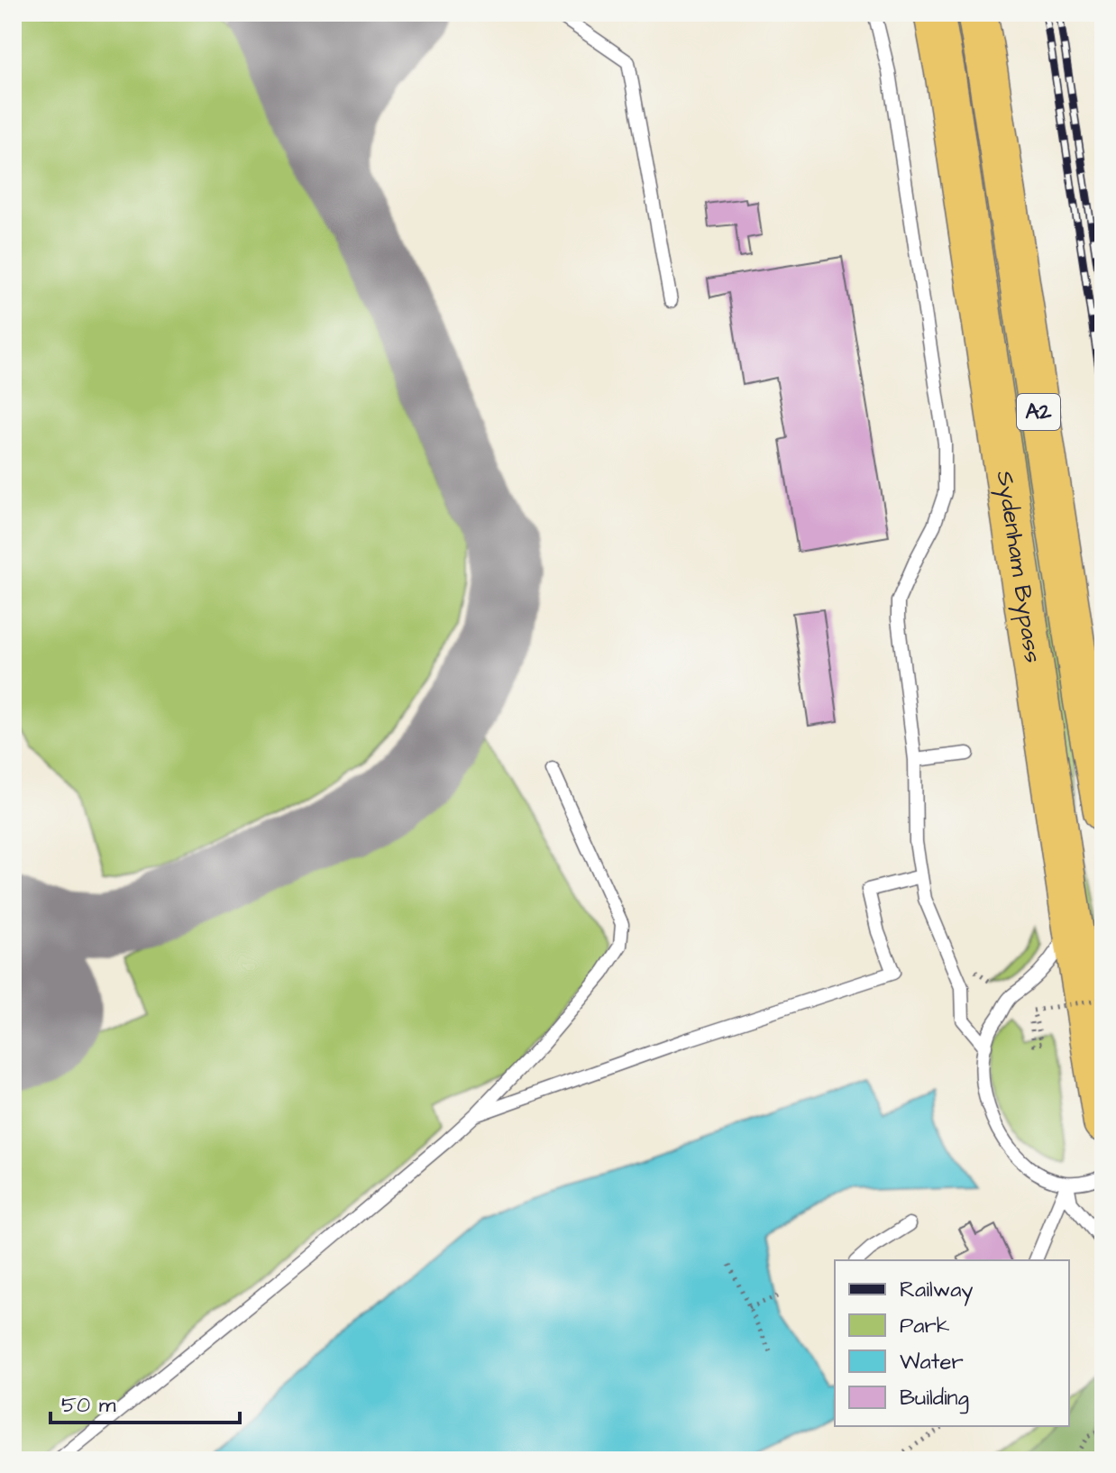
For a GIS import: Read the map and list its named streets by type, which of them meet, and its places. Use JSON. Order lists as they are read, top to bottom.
{
  "streets": {
    "highway": ["A2", "Sydenham Bypass"]
  },
  "legend": [
    "Railway",
    "Park",
    "Water",
    "Building"
  ],
  "scale_bar": "50 m"
}
